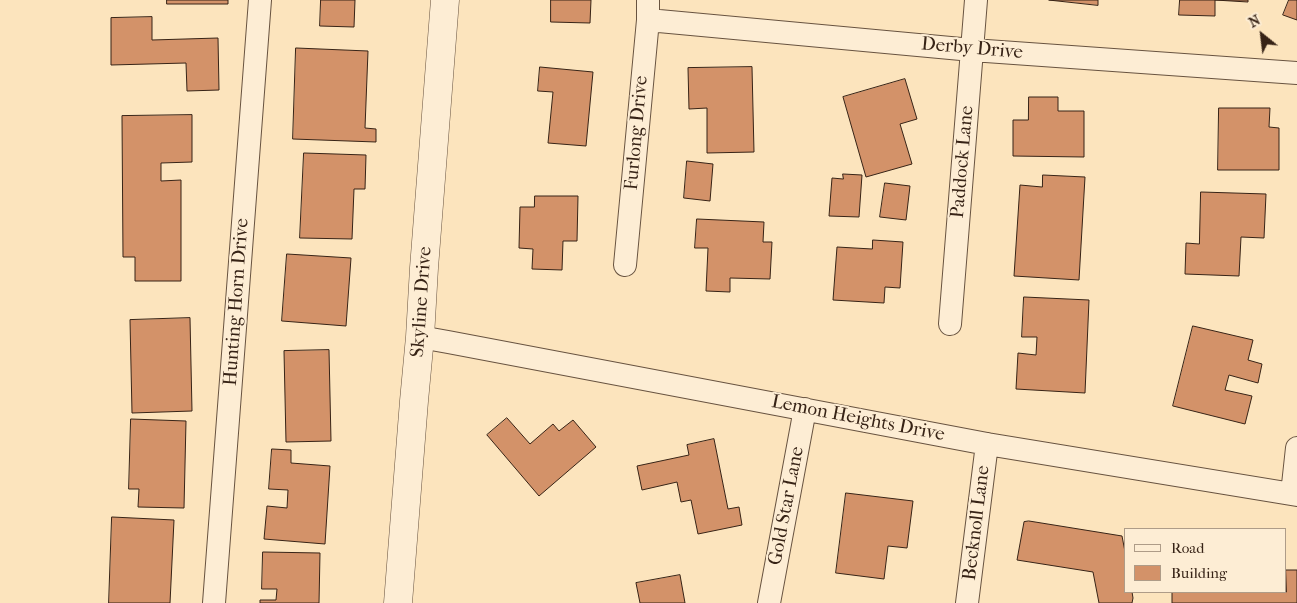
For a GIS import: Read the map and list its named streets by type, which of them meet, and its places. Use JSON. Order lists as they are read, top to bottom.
{
  "streets": {
    "street": [
      "Derby Drive",
      "Furlong Drive",
      "Paddock Lane",
      "Hunting Horn Drive",
      "Skyline Drive",
      "Lemon Heights Drive",
      "Gold Star Lane",
      "Becknoll Lane"
    ]
  },
  "crossings": [
    ["Derby Drive", "Furlong Drive"],
    ["Derby Drive", "Paddock Lane"],
    ["Skyline Drive", "Lemon Heights Drive"],
    ["Lemon Heights Drive", "Gold Star Lane"],
    ["Lemon Heights Drive", "Becknoll Lane"]
  ],
  "legend": ["Road", "Building"],
  "north": "top left"
}
